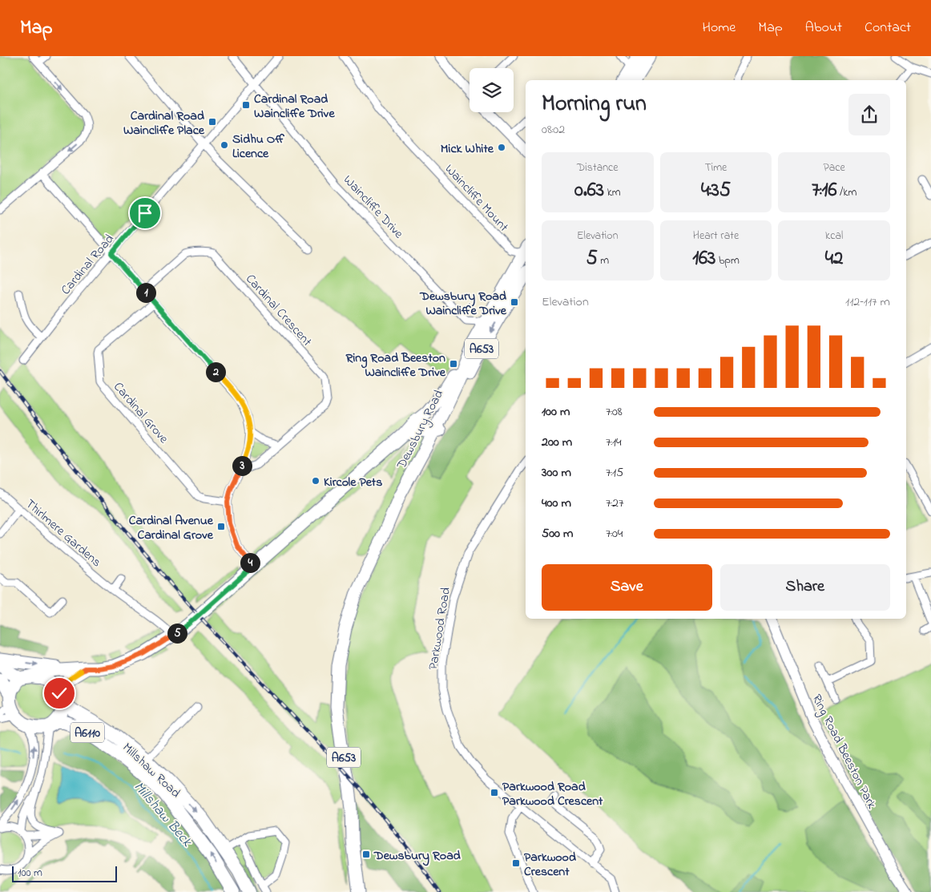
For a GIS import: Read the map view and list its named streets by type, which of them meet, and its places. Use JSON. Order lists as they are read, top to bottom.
{
  "streets": {
    "highway": ["A6110", "Millshaw Road"],
    "main road": ["A653", "Dewsbury Road"],
    "street": [
      "Waincliffe Mount",
      "Waincliffe Drive",
      "Cardinal Road",
      "Cardinal Crescent",
      "Cardinal Grove",
      "Thirlmere Gardens",
      "Parkwood Road",
      "Ring Road Beeston Park"
    ]
  },
  "crossings": [
    ["Waincliffe Drive", "Cardinal Road"],
    ["Waincliffe Drive", "Dewsbury Road"]
  ],
  "water": ["Millshaw Beck"],
  "places": {
    "transit": [
      "Cardinal Road Waincliffe Drive",
      "Cardinal Road Waincliffe Place",
      "Dewsbury Road Waincliffe Drive",
      "Ring Road Beeston Waincliffe Drive",
      "Cardinal Avenue Cardinal Grove",
      "Parkwood Road Parkwood Crescent",
      "Dewsbury Road",
      "Parkwood Crescent"
    ],
    "other": ["Sidhu Off Licence", "Mick White", "Kircole Pets"]
  },
  "scale_bar": "100 m",
  "page": {
    "header": "Map",
    "nav": [
      "Home",
      "Map",
      "About",
      "Contact"
    ],
    "heading": ["Morning run", "08:02"],
    "stats": [
      ["Distance", "0.63 km"],
      ["Time", "4:35"],
      ["Pace", "7:16 /km"],
      ["Elevation", "5 m"],
      ["Heart rate", "163 bpm"],
      ["kcal", "42"]
    ],
    "pins": [
      "1",
      "2",
      "3",
      "4",
      "5"
    ],
    "chart": ["Elevation", "112–117 m"],
    "list": [
      {
        "name": "100 m",
        "note": "7:08"
      },
      {
        "name": "200 m",
        "note": "7:14"
      },
      {
        "name": "300 m",
        "note": "7:15"
      },
      {
        "name": "400 m",
        "note": "7:27"
      },
      {
        "name": "500 m",
        "note": "7:04"
      }
    ],
    "buttons": ["Save", "Share"],
    "scale": "100 m"
  }
}
